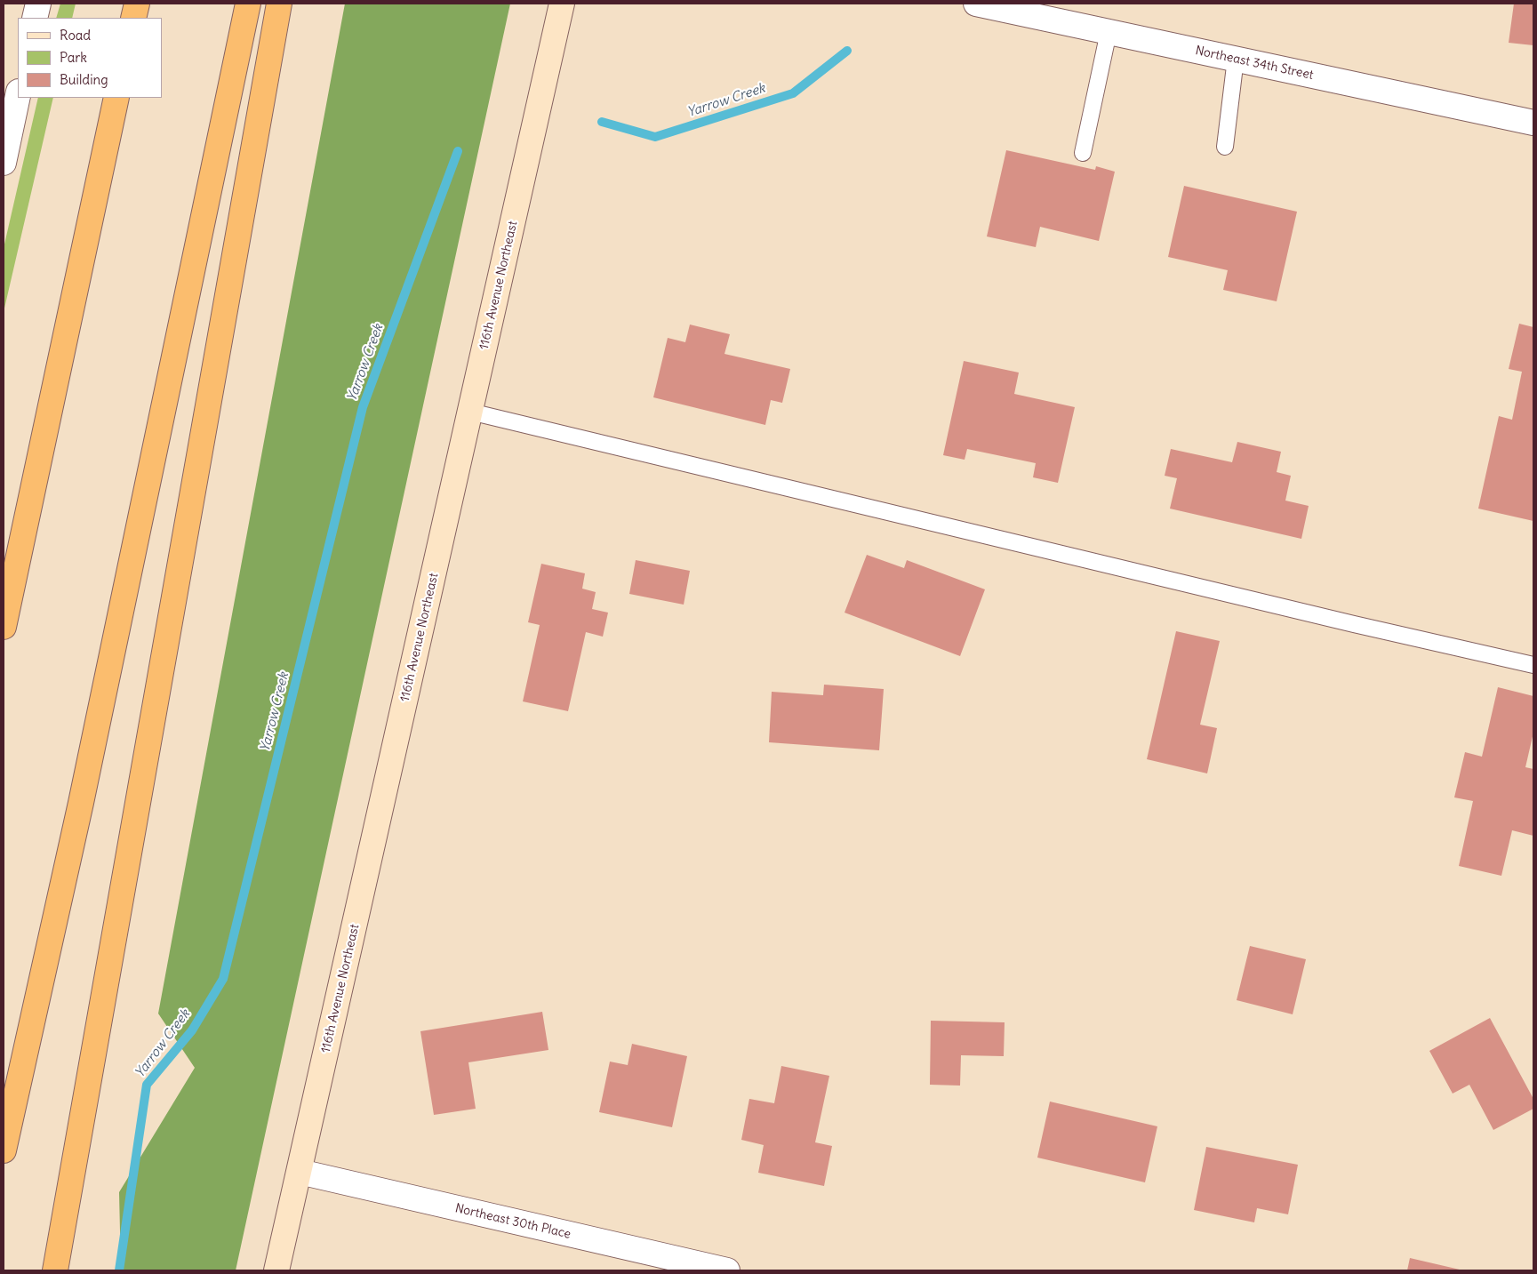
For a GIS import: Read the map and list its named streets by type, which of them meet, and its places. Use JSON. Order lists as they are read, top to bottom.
{
  "streets": {
    "street": ["Northeast 34th Street", "116th Avenue Northeast", "Northeast 30th Place"]
  },
  "crossings": [
    ["116th Avenue Northeast", "Northeast 30th Place"]
  ],
  "water": ["Yarrow Creek"],
  "legend": ["Road", "Park", "Building"]
}
